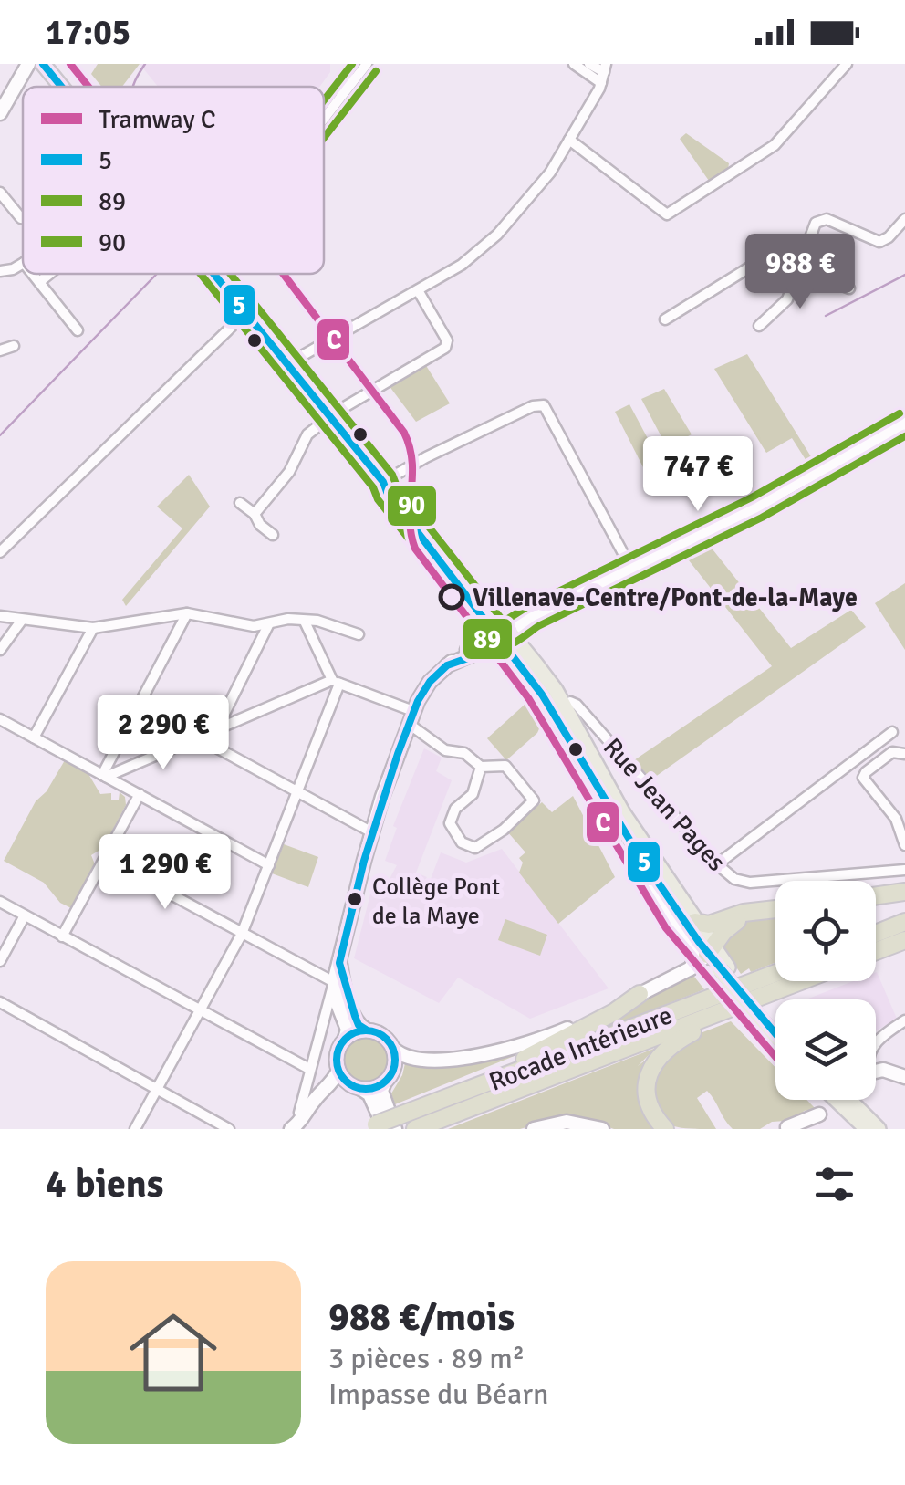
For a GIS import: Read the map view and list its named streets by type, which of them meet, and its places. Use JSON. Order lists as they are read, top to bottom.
{
  "streets": {
    "highway": ["Rocade Intérieure"],
    "street": ["Rue Jean Pages"]
  },
  "places": ["Villenave-Centre/Pont-de-la-Maye", "Collège Pont de la Maye"],
  "lines": [
    "tram line C",
    "transit line 5",
    "transit line 90",
    "transit line 89"
  ],
  "legend": [
    "Tramway C",
    "5",
    "89",
    "90"
  ],
  "page": {
    "status": "17:05",
    "price": [
      "988 €",
      "747 €",
      "2 290 €",
      "1 290 €"
    ],
    "heading": "4 biens",
    "list": [
      {
        "name": "988 €/mois",
        "note": "3 pièces · 89 m² · Impasse du Béarn"
      }
    ]
  }
}
